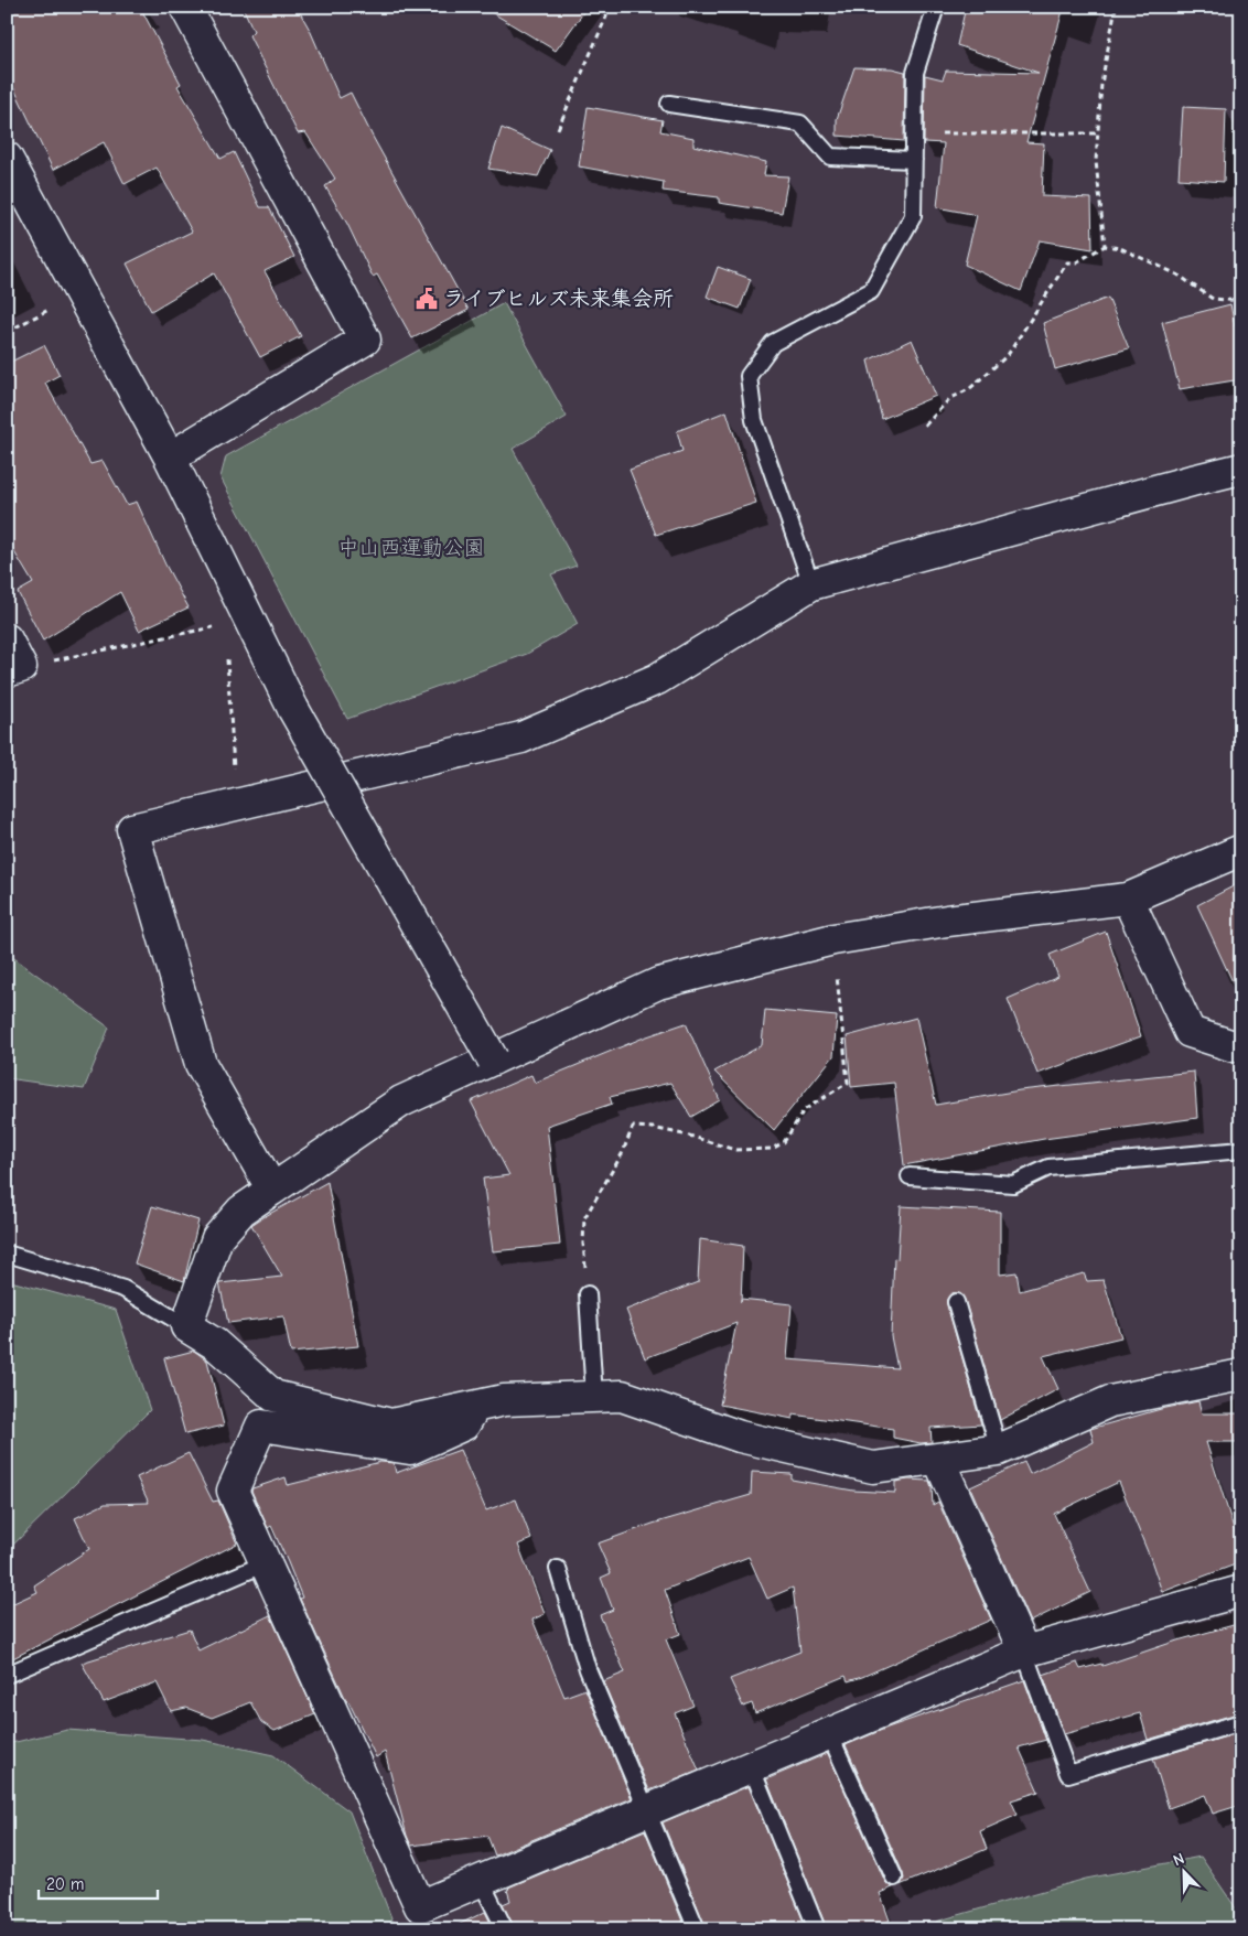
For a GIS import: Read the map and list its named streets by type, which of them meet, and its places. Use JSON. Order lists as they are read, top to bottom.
{
  "parks": ["中山西運動公園"],
  "places": {
    "public building": ["ライブヒルズ未来集会所"]
  },
  "scale_bar": "20 m",
  "north": "top left"
}
